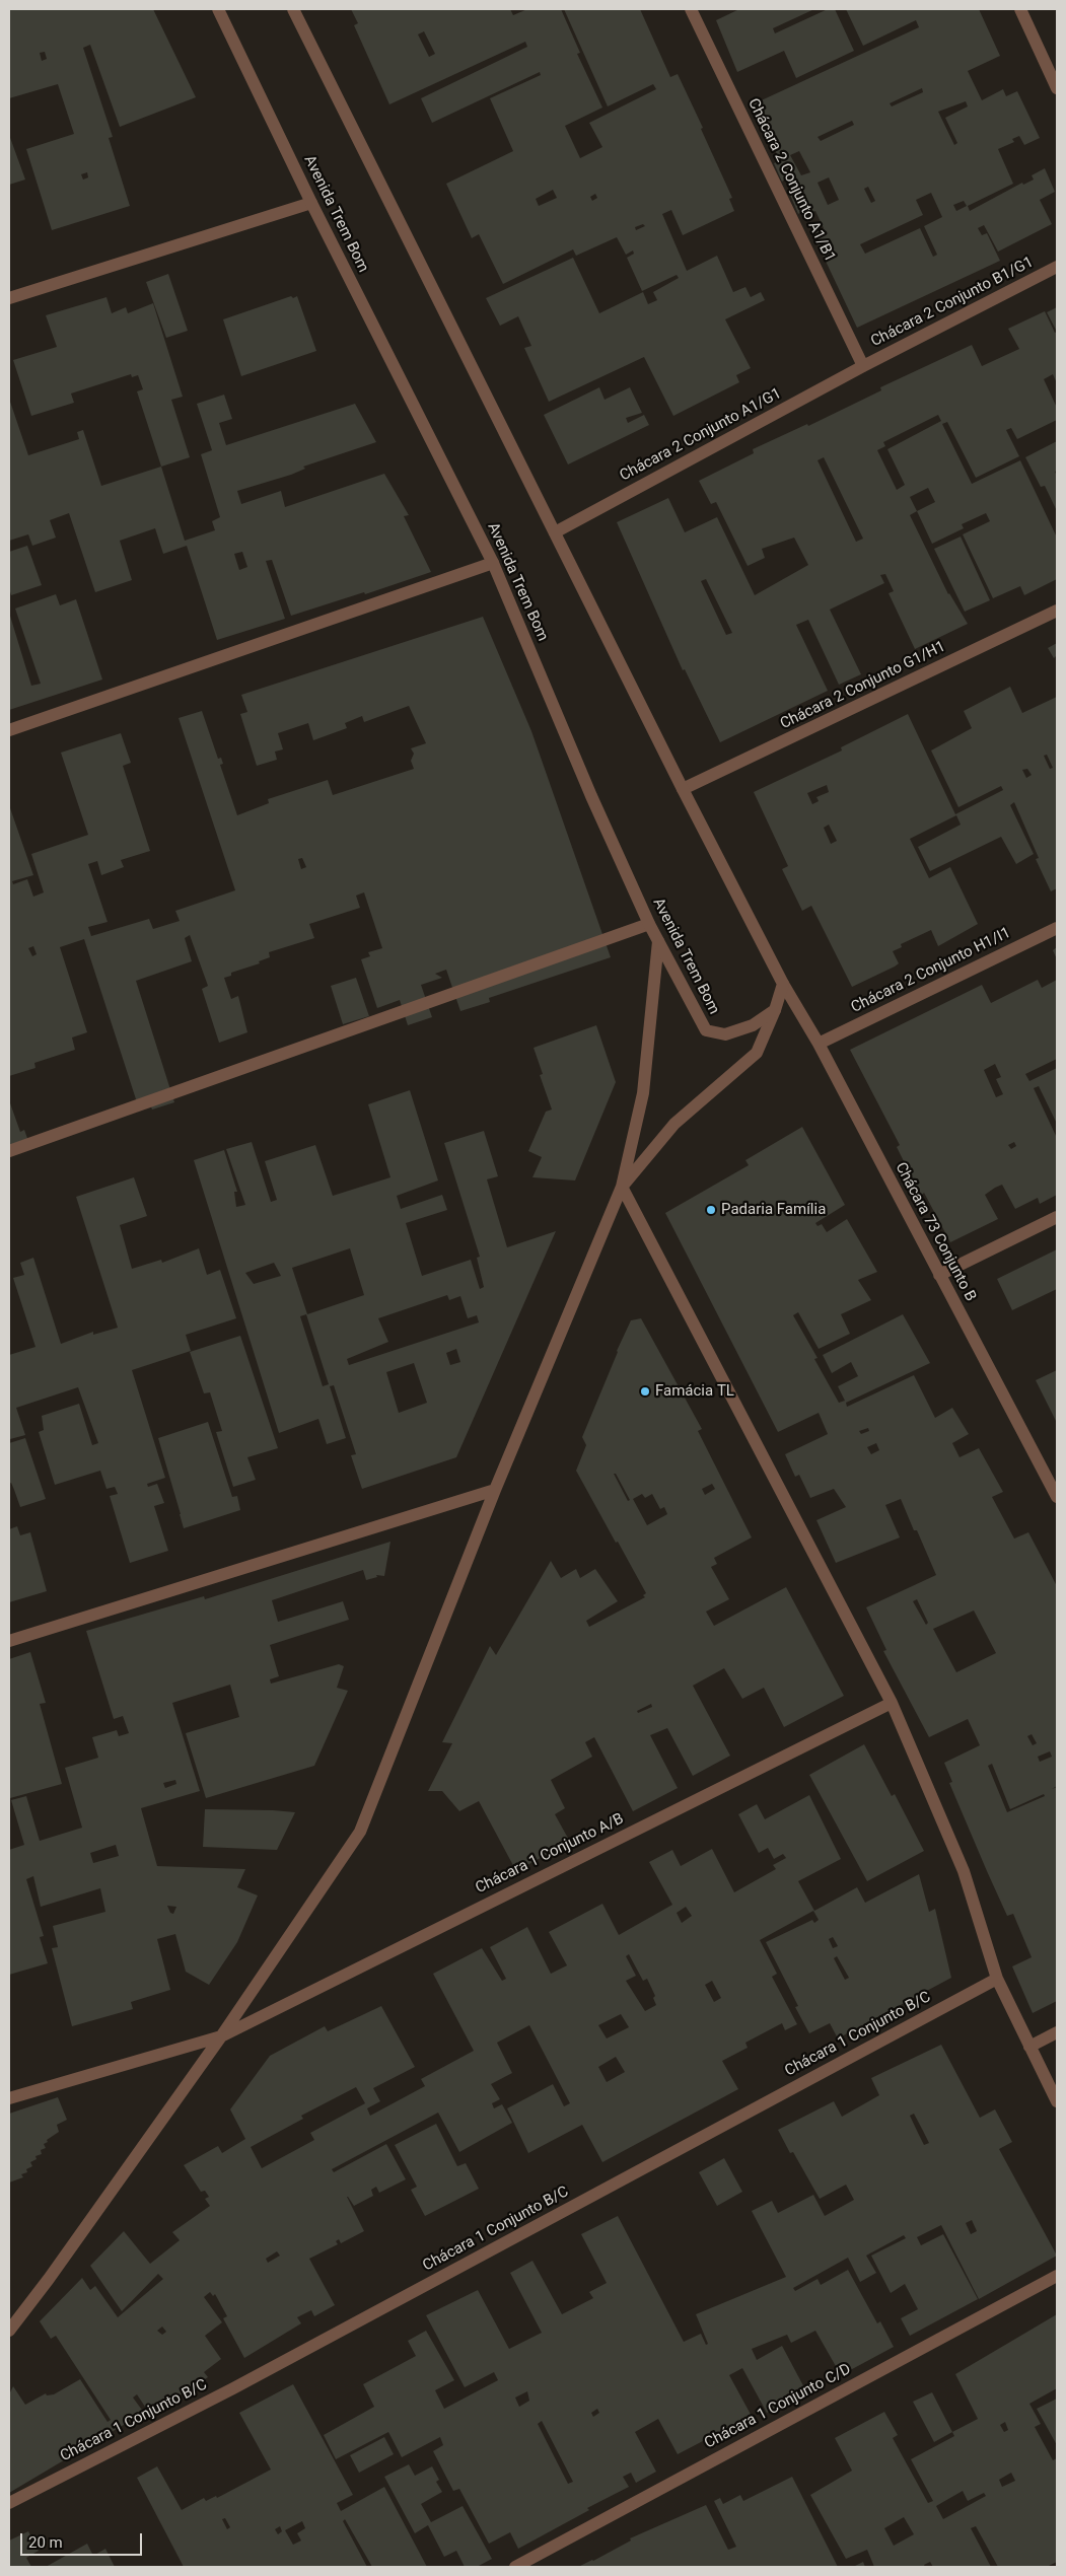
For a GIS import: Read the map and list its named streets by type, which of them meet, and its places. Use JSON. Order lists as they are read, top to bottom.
{
  "streets": {
    "street": [
      "Chácara 2 Conjunto A1/B1",
      "Avenida Trem Bom",
      "Chácara 2 Conjunto B1/G1",
      "Chácara 2 Conjunto A1/G1",
      "Chácara 2 Conjunto G1/H1",
      "Chácara 2 Conjunto H1/I1",
      "Chácara 73 Conjunto B",
      "Chácara 1 Conjunto A/B",
      "Chácara 1 Conjunto B/C",
      "Chácara 1 Conjunto C/D"
    ]
  },
  "crossings": [
    ["Chácara 2 Conjunto A1/B1", "Chácara 2 Conjunto B1/G1"],
    ["Chácara 2 Conjunto A1/B1", "Chácara 2 Conjunto A1/G1"],
    ["Chácara 2 Conjunto B1/G1", "Chácara 2 Conjunto A1/G1"],
    ["Chácara 2 Conjunto H1/I1", "Chácara 73 Conjunto B"]
  ],
  "places": ["Padaria Família", "Famácia TL"],
  "scale_bar": "20 m"
}
